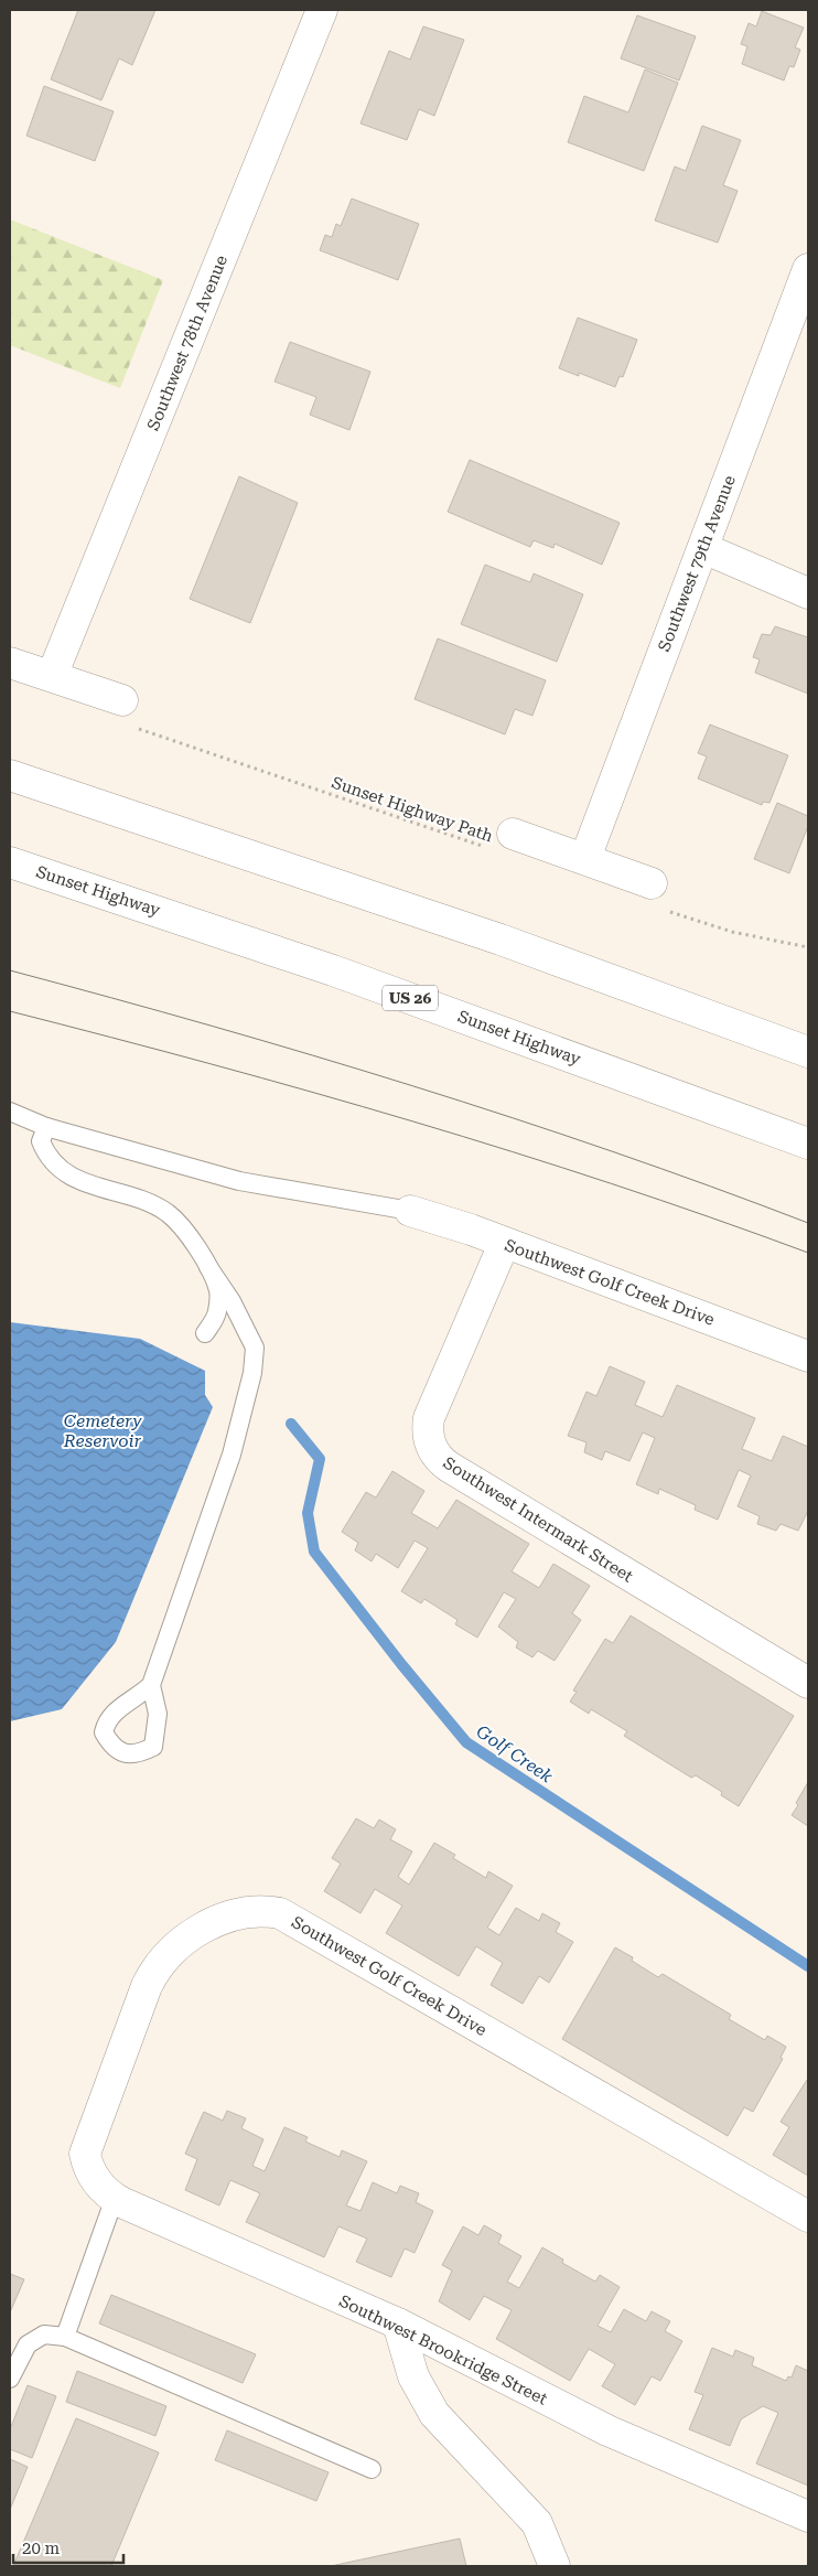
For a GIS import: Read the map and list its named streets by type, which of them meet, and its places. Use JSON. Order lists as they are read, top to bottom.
{
  "streets": {
    "main road": [
      "Southwest 78th Avenue",
      "Southwest 79th Avenue",
      "Sunset Highway",
      "US 26",
      "Southwest Golf Creek Drive",
      "Southwest Intermark Street",
      "Southwest Brookridge Street"
    ],
    "path": ["Sunset Highway Path"]
  },
  "crossings": [
    ["Southwest Golf Creek Drive", "Southwest Intermark Street"],
    ["Southwest Golf Creek Drive", "Southwest Brookridge Street"]
  ],
  "water": ["Cemetery Reservoir", "Golf Creek"],
  "scale_bar": "20 m"
}
